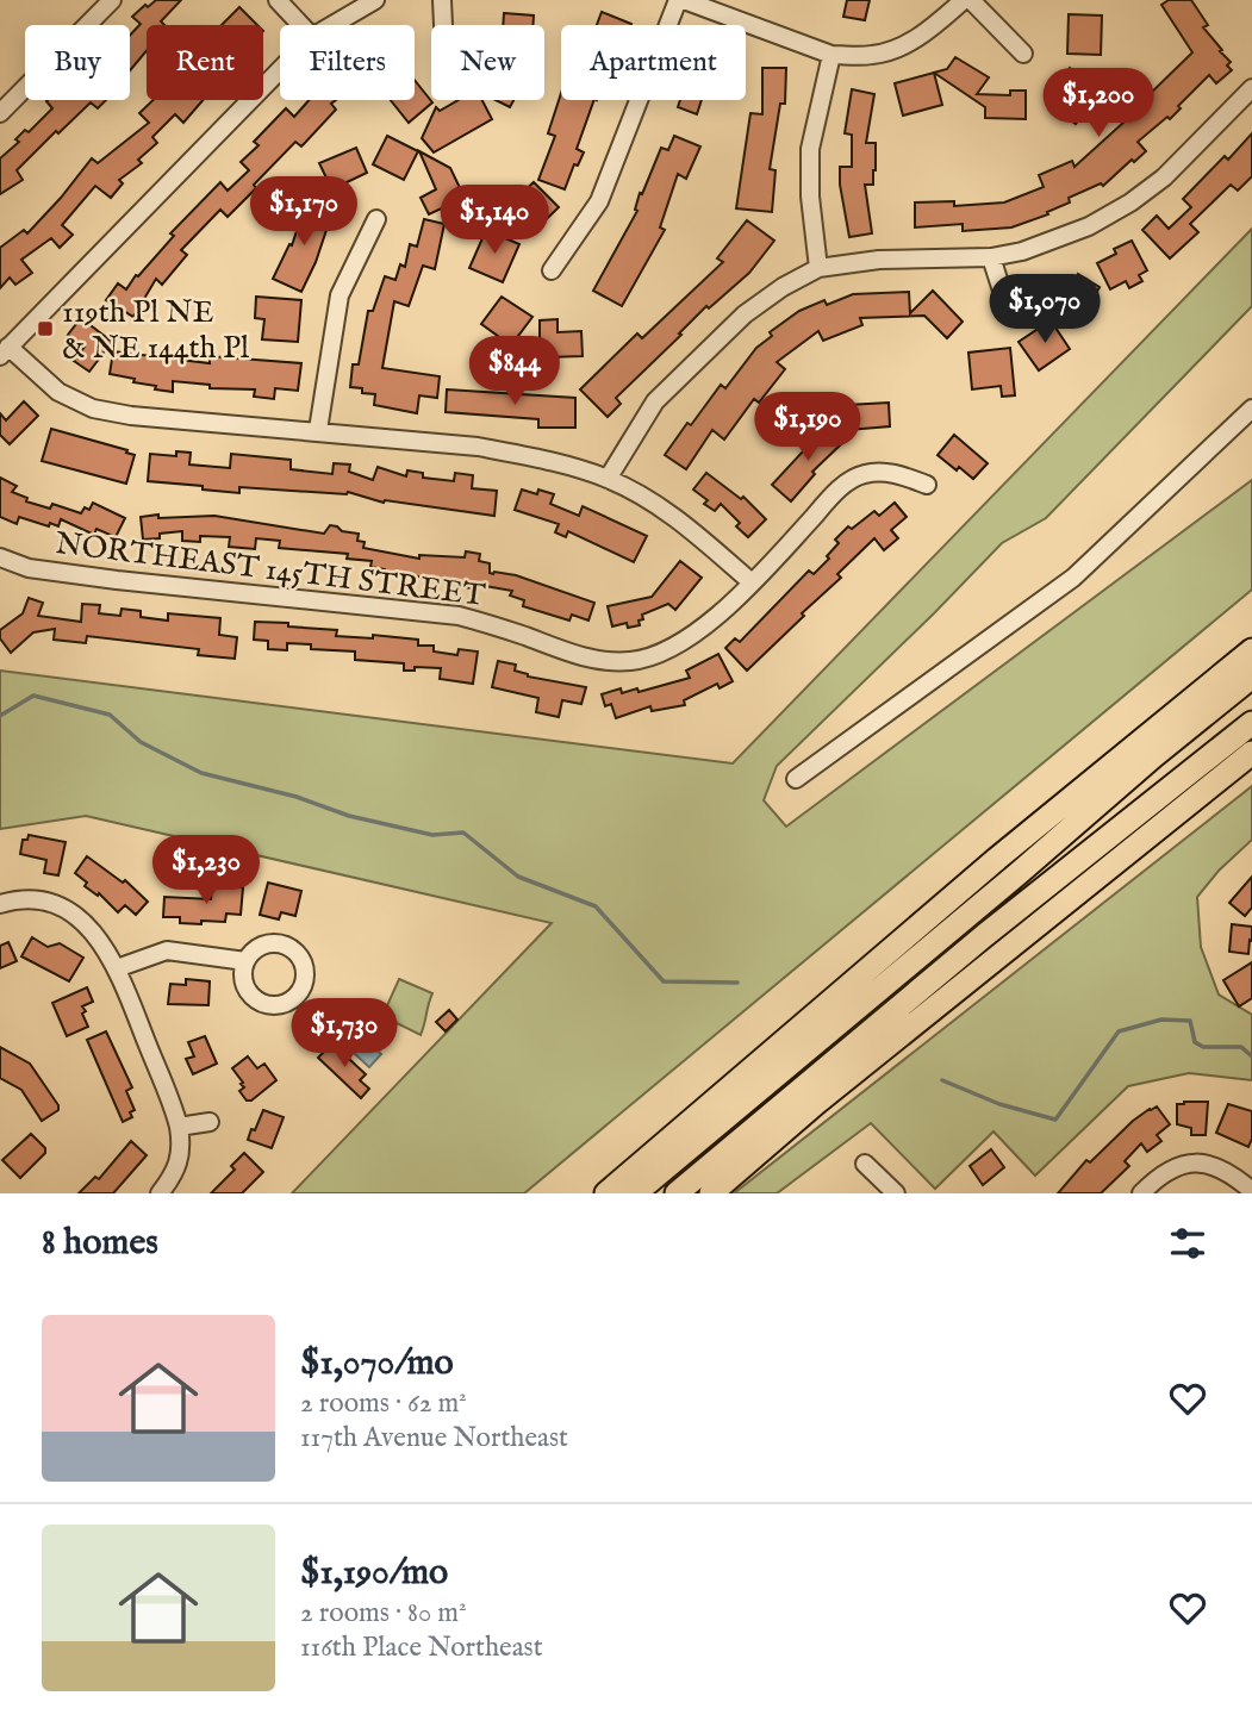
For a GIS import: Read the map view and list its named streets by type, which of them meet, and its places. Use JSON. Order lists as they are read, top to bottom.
{
  "streets": {
    "street": ["NORTHEAST 145TH STREET"]
  },
  "places": {
    "transit": ["119th Pl NE & NE 144th Pl"]
  },
  "page": {
    "chip": [
      "Buy",
      "Rent",
      "Filters",
      "New",
      "Apartment"
    ],
    "price": [
      "$1,200",
      "$1,170",
      "$1,140",
      "$1,070",
      "$844",
      "$1,190",
      "$1,230",
      "$1,730"
    ],
    "heading": "8 homes",
    "list": [
      {
        "name": "$1,070/mo",
        "note": "2 rooms · 62 m² · 117th Avenue Northeast"
      },
      {
        "name": "$1,190/mo",
        "note": "2 rooms · 80 m² · 116th Place Northeast"
      }
    ]
  }
}
